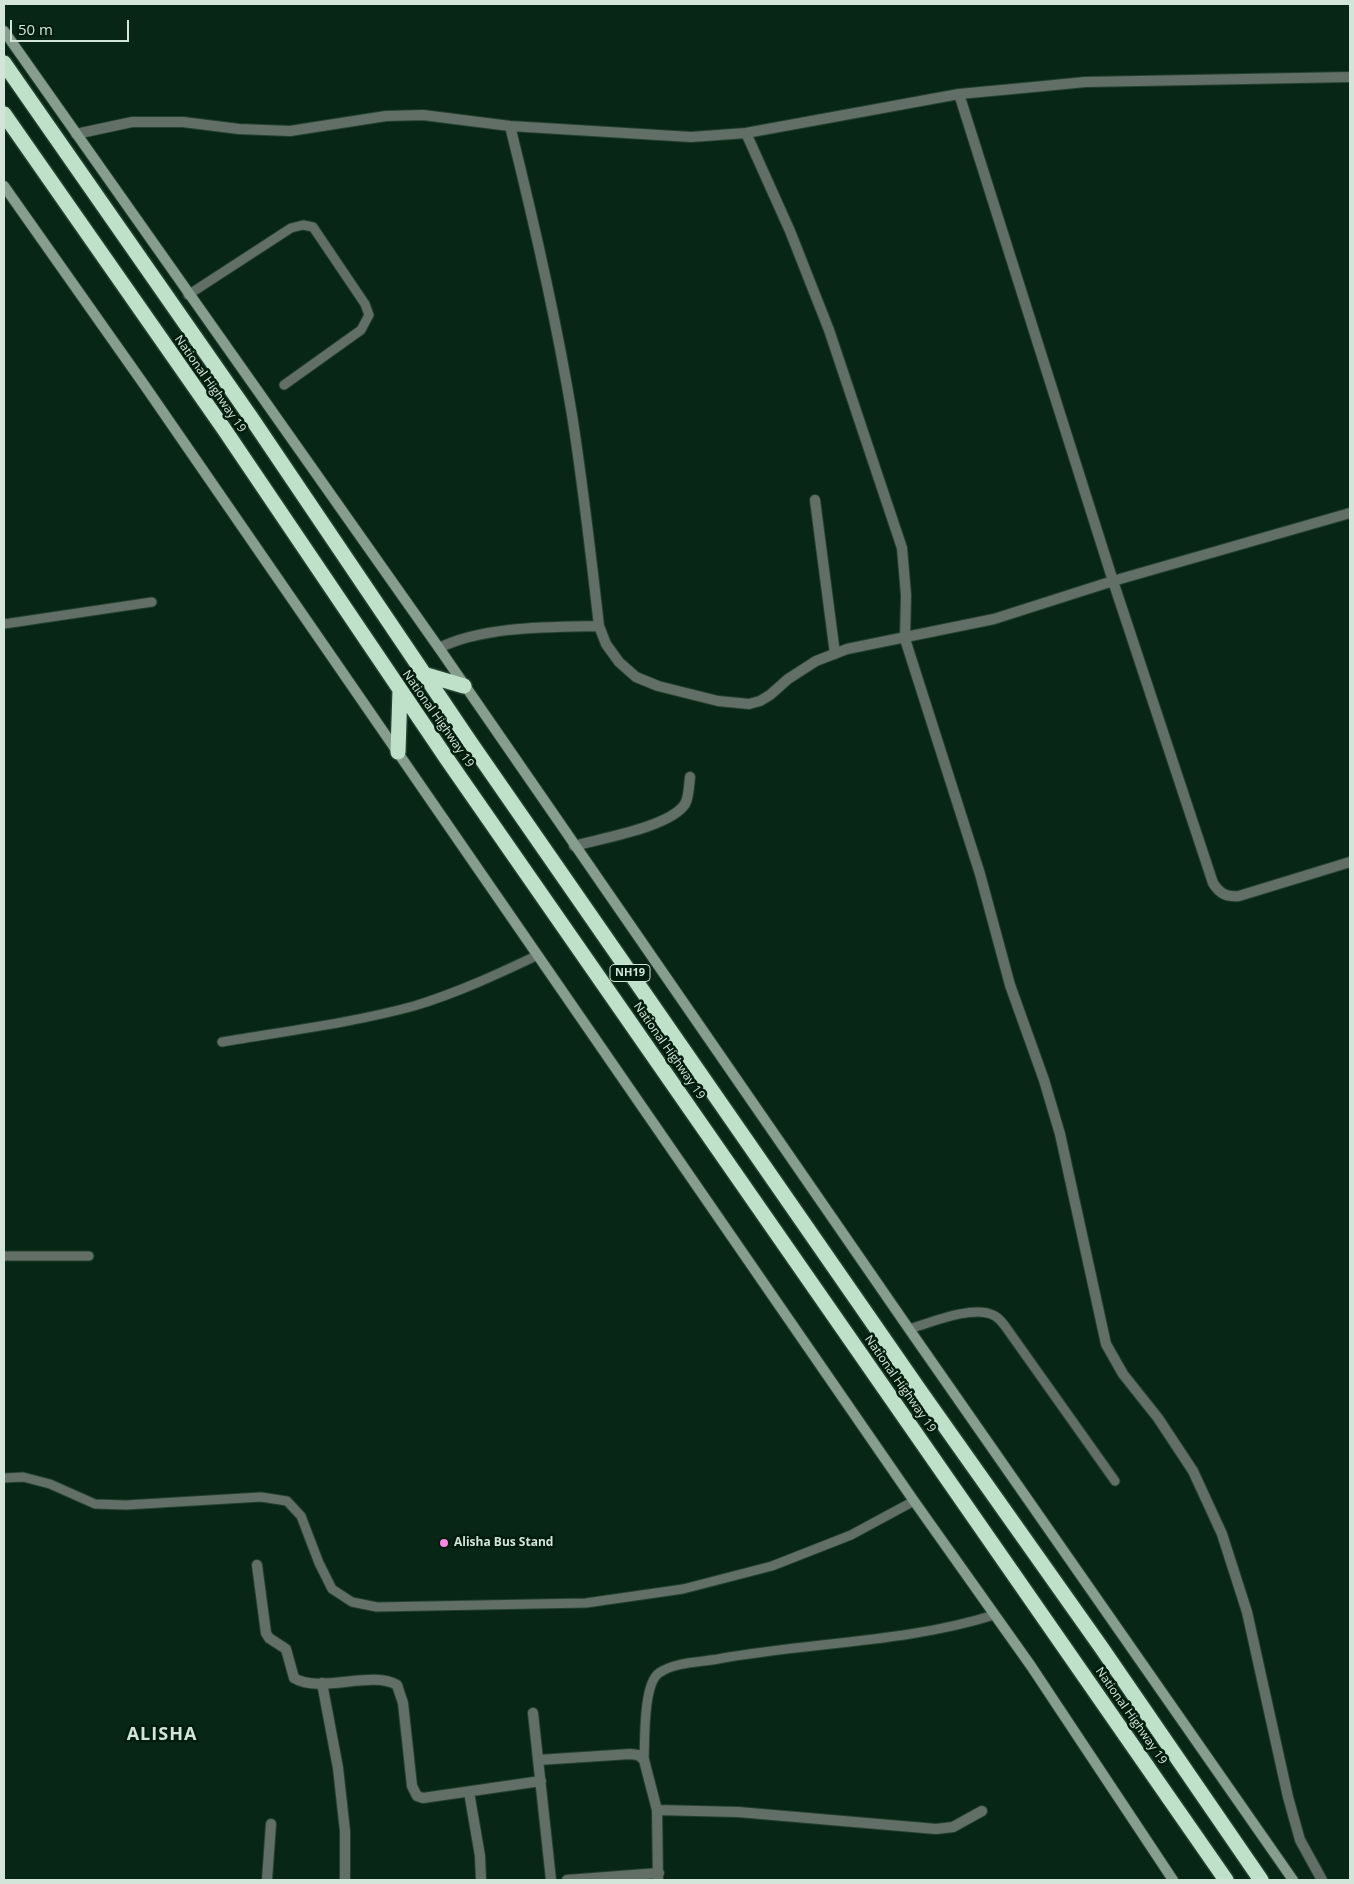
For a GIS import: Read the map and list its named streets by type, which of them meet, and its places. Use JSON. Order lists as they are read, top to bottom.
{
  "streets": {
    "highway": ["National Highway 19", "NH19"]
  },
  "districts": ["ALISHA"],
  "places": ["Alisha Bus Stand"],
  "scale_bar": "50 m"
}
